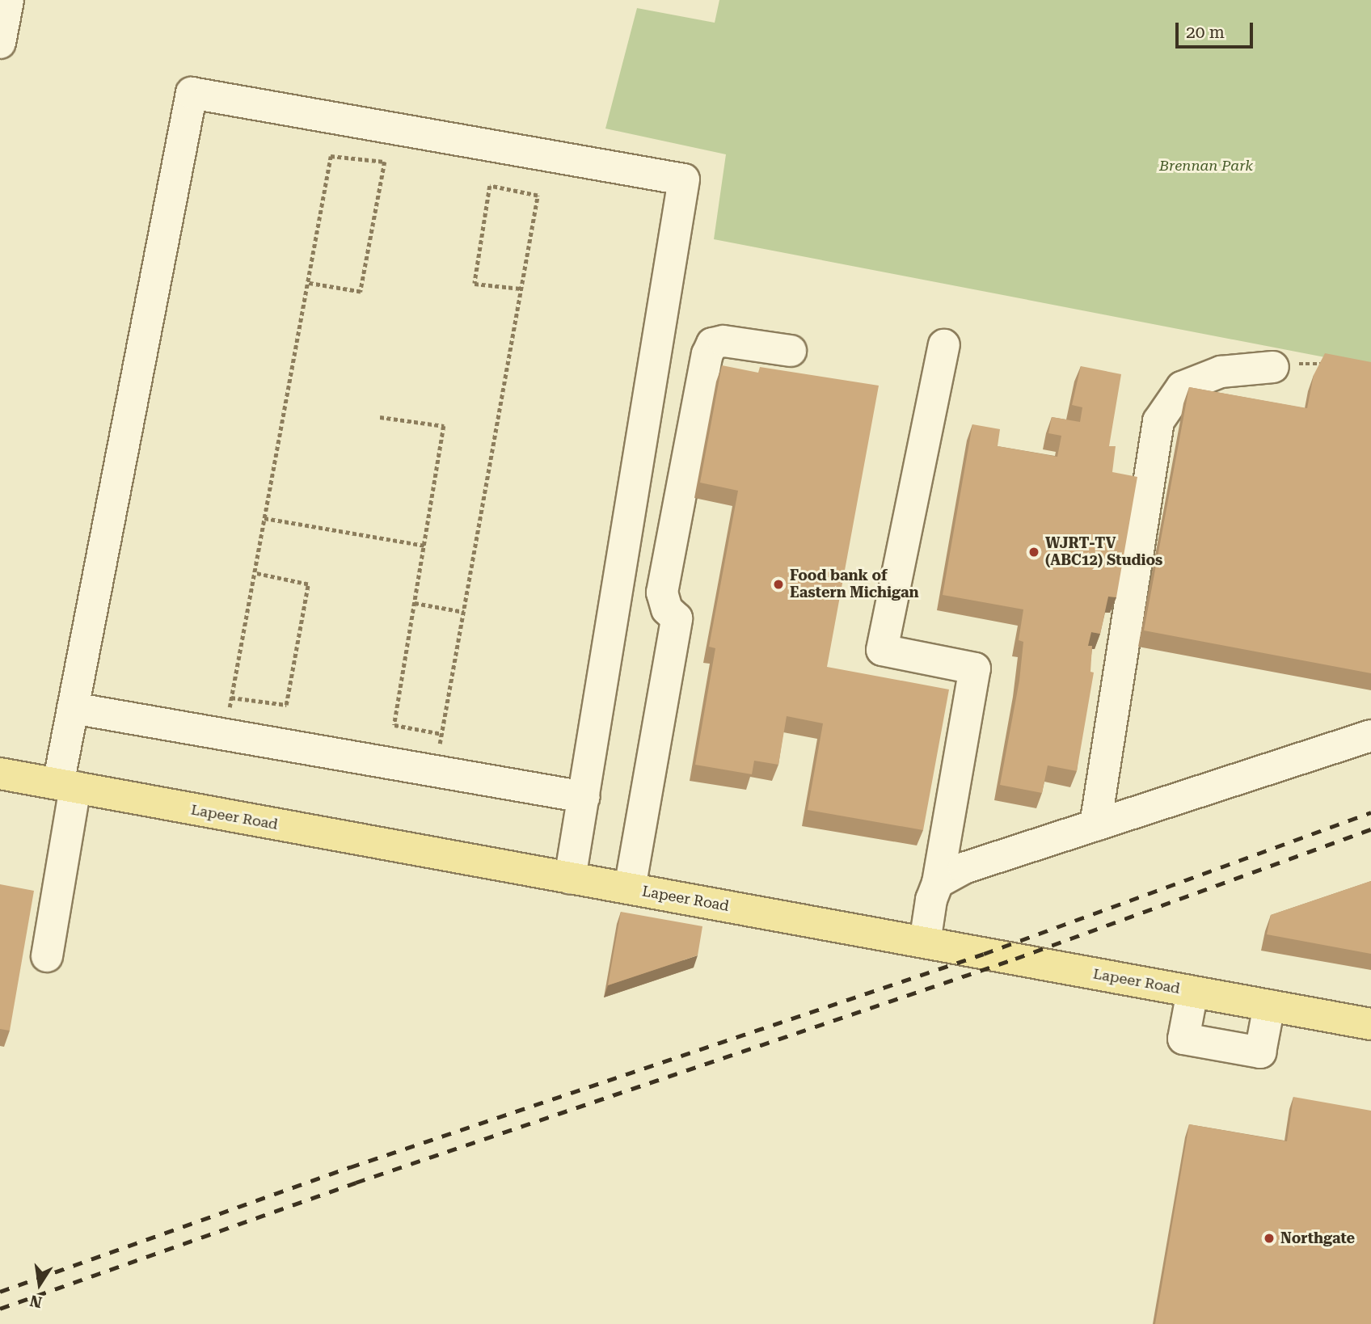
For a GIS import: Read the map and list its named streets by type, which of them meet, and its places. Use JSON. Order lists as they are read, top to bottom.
{
  "streets": {
    "main road": ["Lapeer Road"]
  },
  "parks": ["Brennan Park"],
  "places": ["WJRT-TV (ABC12) Studios", "Food bank of Eastern Michigan", "Northgate"],
  "scale_bar": "20 m",
  "north": "bottom"
}
